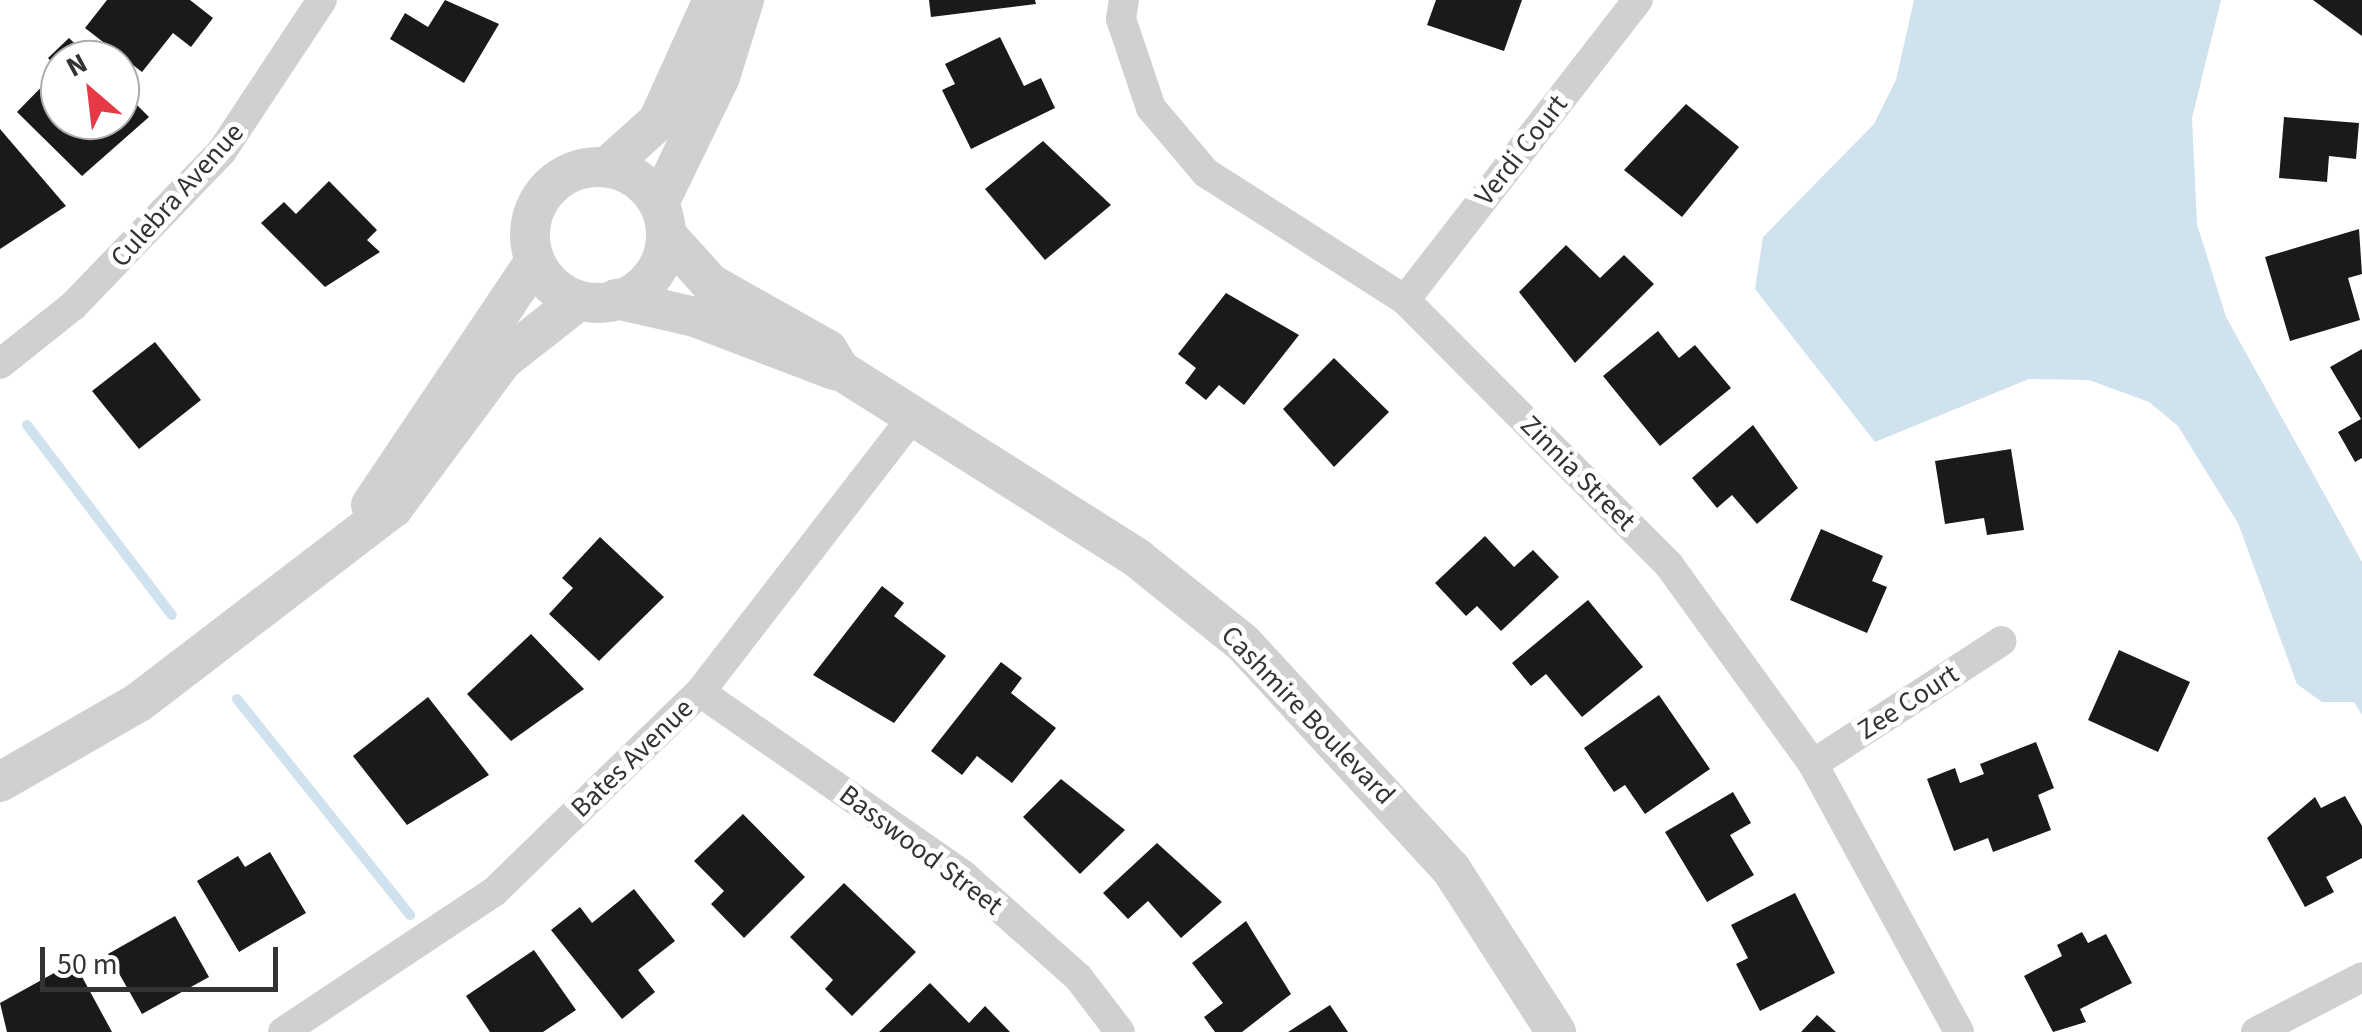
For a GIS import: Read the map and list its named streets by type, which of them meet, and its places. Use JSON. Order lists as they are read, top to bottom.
{
  "streets": {
    "street": [
      "Verdi Court",
      "Culebra Avenue",
      "Zinnia Street",
      "Zee Court",
      "Cashmire Boulevard",
      "Bates Avenue",
      "Basswood Street"
    ]
  },
  "crossings": [
    ["Verdi Court", "Zinnia Street"],
    ["Zinnia Street", "Zee Court"],
    ["Cashmire Boulevard", "Bates Avenue"],
    ["Bates Avenue", "Basswood Street"]
  ],
  "scale_bar": "50 m",
  "north": "top left"
}
